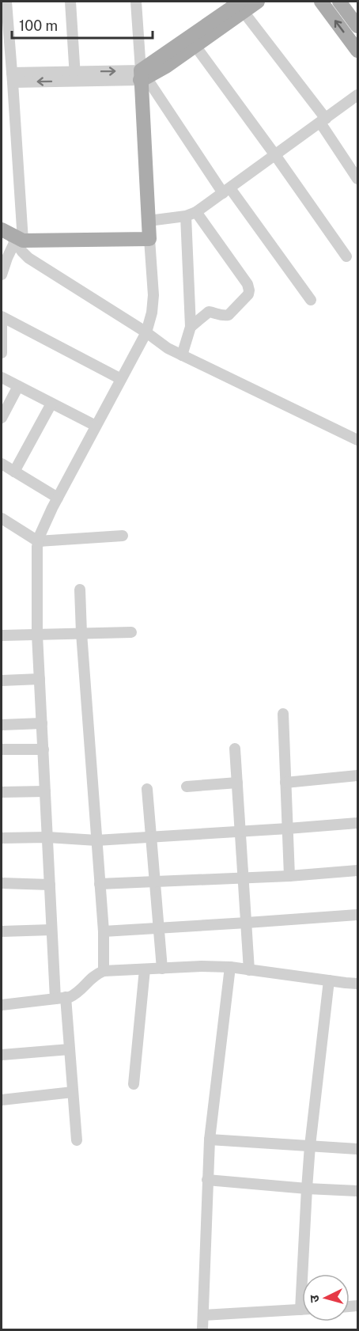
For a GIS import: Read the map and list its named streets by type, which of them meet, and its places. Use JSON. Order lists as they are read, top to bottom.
{
  "scale_bar": "100 m",
  "north": "left"
}
